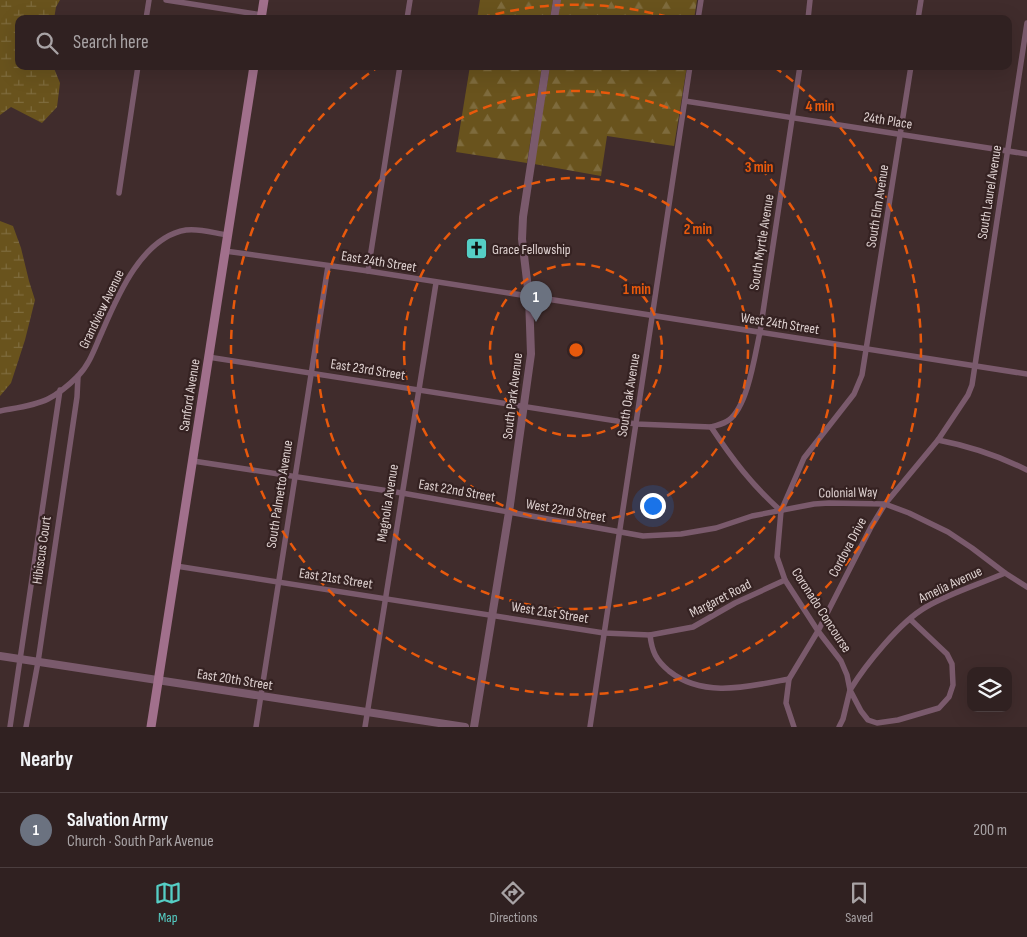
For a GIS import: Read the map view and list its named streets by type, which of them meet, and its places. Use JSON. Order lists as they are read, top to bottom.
{
  "streets": {
    "main road": ["Sanford Avenue"],
    "street": [
      "24th Place",
      "South Laurel Avenue",
      "South Elm Avenue",
      "South Myrtle Avenue",
      "East 24th Street",
      "Grandview Avenue",
      "West 24th Street",
      "East 23rd Street",
      "South Oak Avenue",
      "South Park Avenue",
      "East 22nd Street",
      "Colonial Way",
      "South Palmetto Avenue",
      "Magnolia Avenue",
      "West 22nd Street",
      "Cordova Drive",
      "Hibiscus Court",
      "East 21st Street",
      "Amelia Avenue",
      "Margaret Road",
      "Coronado Concourse",
      "West 21st Street",
      "East 20th Street"
    ]
  },
  "crossings": [
    ["24th Place", "South Laurel Avenue"],
    ["24th Place", "South Elm Avenue"],
    ["24th Place", "South Myrtle Avenue"],
    ["24th Place", "South Oak Avenue"],
    ["South Laurel Avenue", "West 24th Street"],
    ["South Laurel Avenue", "Cordova Drive"],
    ["South Elm Avenue", "West 24th Street"],
    ["South Elm Avenue", "Coronado Concourse"],
    ["South Myrtle Avenue", "West 24th Street"],
    ["South Myrtle Avenue", "East 23rd Street"],
    ["East 24th Street", "West 24th Street"],
    ["East 24th Street", "Sanford Avenue"],
    ["East 24th Street", "South Park Avenue"],
    ["East 24th Street", "South Palmetto Avenue"],
    ["East 24th Street", "Magnolia Avenue"],
    ["Grandview Avenue", "Sanford Avenue"],
    ["Grandview Avenue", "Hibiscus Court"],
    ["West 24th Street", "South Oak Avenue"],
    ["West 24th Street", "South Park Avenue"],
    ["West 24th Street", "Cordova Drive"],
    ["West 24th Street", "Coronado Concourse"],
    ["East 23rd Street", "Sanford Avenue"],
    ["East 23rd Street", "South Oak Avenue"],
    ["East 23rd Street", "South Park Avenue"],
    ["East 23rd Street", "South Palmetto Avenue"],
    ["East 23rd Street", "Magnolia Avenue"],
    ["Sanford Avenue", "East 22nd Street"],
    ["Sanford Avenue", "East 21st Street"],
    ["Sanford Avenue", "East 20th Street"],
    ["South Oak Avenue", "Colonial Way"],
    ["South Oak Avenue", "West 22nd Street"],
    ["South Oak Avenue", "Margaret Road"],
    ["South Oak Avenue", "West 21st Street"],
    ["South Park Avenue", "East 22nd Street"],
    ["South Park Avenue", "West 22nd Street"],
    ["South Park Avenue", "East 21st Street"],
    ["South Park Avenue", "West 21st Street"],
    ["East 22nd Street", "South Palmetto Avenue"],
    ["East 22nd Street", "Magnolia Avenue"],
    ["East 22nd Street", "West 22nd Street"],
    ["Colonial Way", "West 22nd Street"],
    ["Colonial Way", "Cordova Drive"],
    ["Colonial Way", "Amelia Avenue"],
    ["Colonial Way", "Coronado Concourse"],
    ["South Palmetto Avenue", "East 21st Street"],
    ["South Palmetto Avenue", "East 20th Street"],
    ["Magnolia Avenue", "East 21st Street"],
    ["Magnolia Avenue", "East 20th Street"],
    ["Cordova Drive", "Coronado Concourse"],
    ["Hibiscus Court", "East 20th Street"],
    ["East 21st Street", "West 21st Street"],
    ["Amelia Avenue", "Coronado Concourse"],
    ["Margaret Road", "Coronado Concourse"],
    ["Margaret Road", "West 21st Street"]
  ],
  "places": {
    "church": ["Grace Fellowship"]
  },
  "page": {
    "search": "Search here",
    "pins": "1",
    "heading": "Nearby",
    "list": [
      {
        "mark": "1",
        "name": "Salvation Army",
        "note": "Church · South Park Avenue",
        "value": "200 m"
      }
    ],
    "nav": ["Map", "Directions", "Saved"]
  },
  "rings": [
    "4 min",
    "3 min",
    "2 min",
    "1 min"
  ]
}
